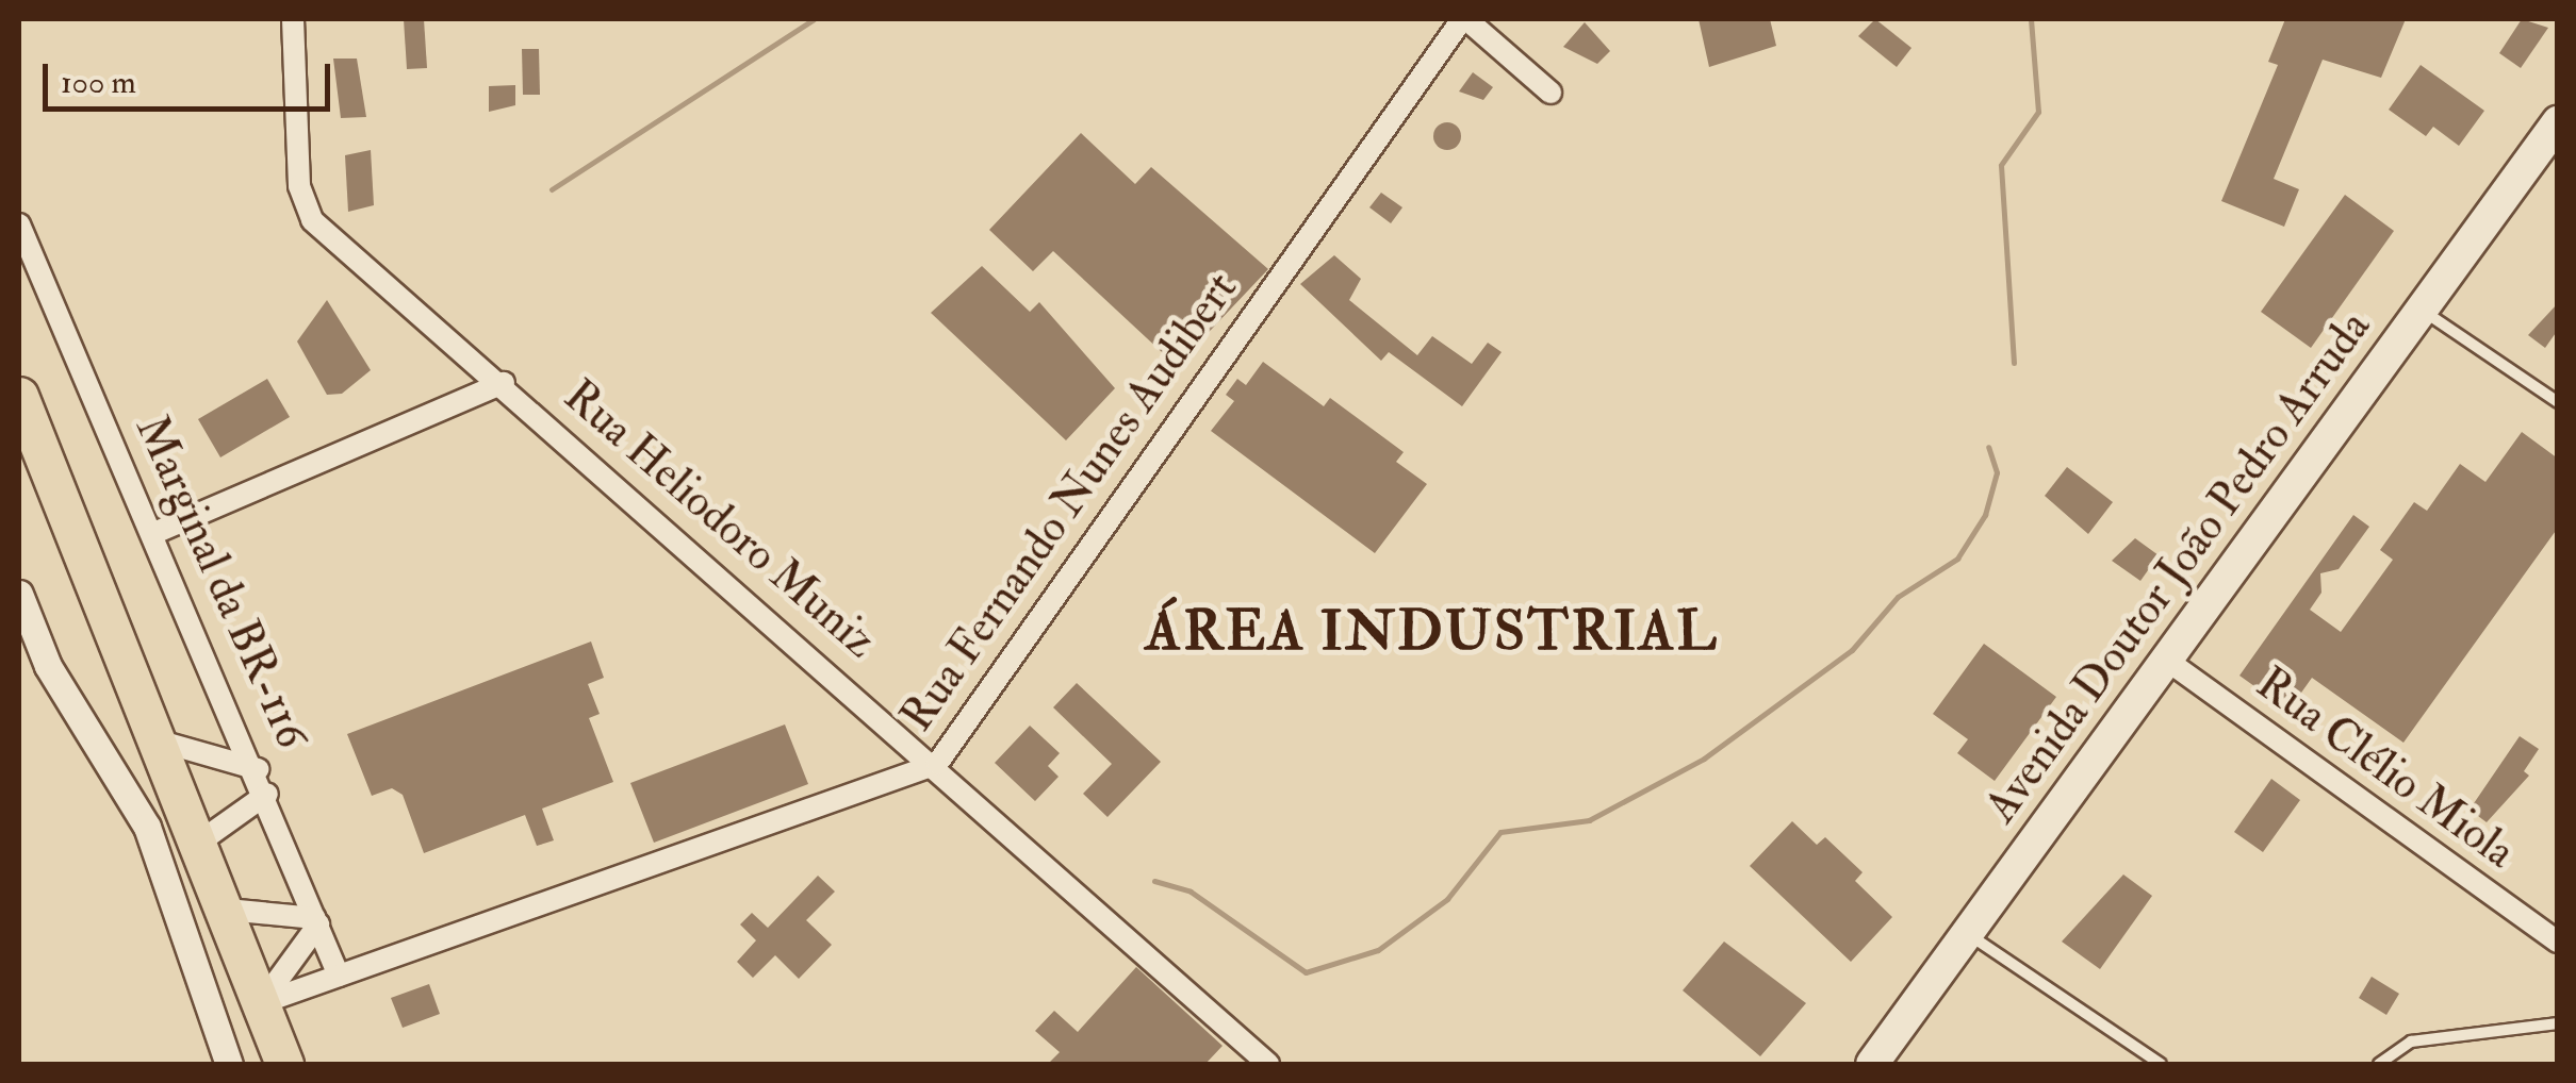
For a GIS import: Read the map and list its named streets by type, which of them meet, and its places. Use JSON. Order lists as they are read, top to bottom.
{
  "streets": {
    "main road": ["Avenida Doutor João Pedro Arruda"],
    "street": [
      "Rua Fernando Nunes Audibert",
      "Rua Heliodoro Muniz",
      "Marginal da BR-116",
      "Rua Clélio Miola"
    ]
  },
  "crossings": [
    ["Rua Fernando Nunes Audibert", "Rua Heliodoro Muniz"],
    ["Rua Fernando Nunes Audibert", "Marginal da BR-116"],
    ["Avenida Doutor João Pedro Arruda", "Rua Clélio Miola"]
  ],
  "districts": ["ÁREA INDUSTRIAL"],
  "scale_bar": "100 m"
}
